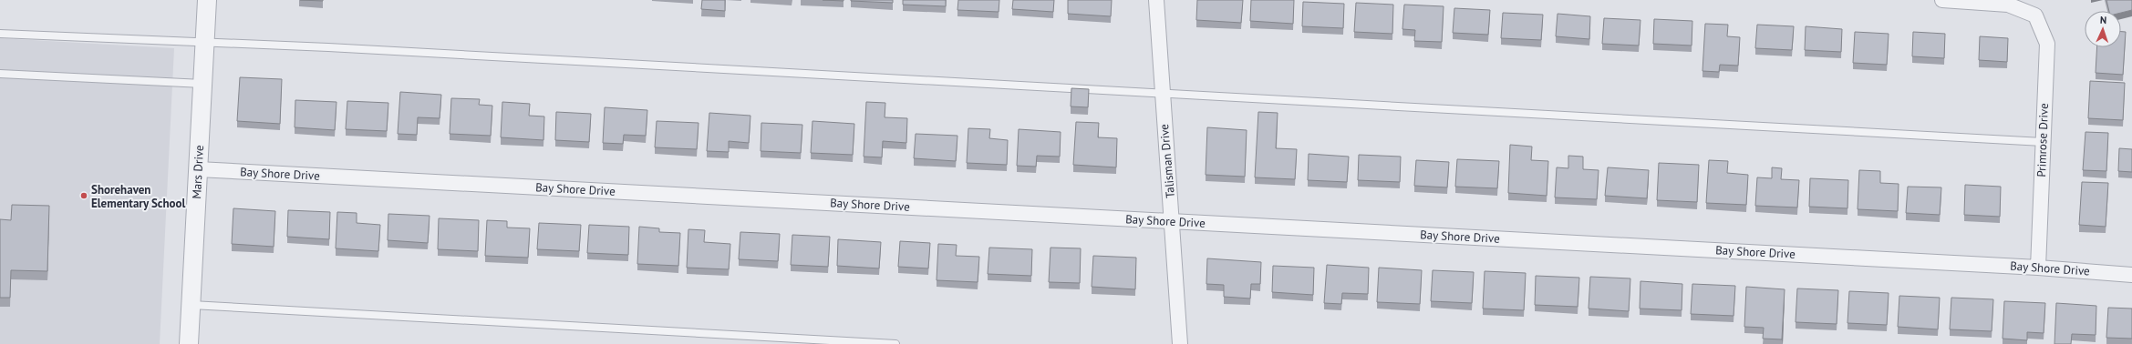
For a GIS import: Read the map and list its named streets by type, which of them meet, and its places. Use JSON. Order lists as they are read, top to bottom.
{
  "streets": {
    "street": [
      "Primrose Drive",
      "Talisman Drive",
      "Mars Drive",
      "Bay Shore Drive"
    ]
  },
  "crossings": [
    ["Primrose Drive", "Bay Shore Drive"],
    ["Talisman Drive", "Bay Shore Drive"],
    ["Mars Drive", "Bay Shore Drive"]
  ],
  "places": ["Shorehaven Elementary School"],
  "north": "top"
}
